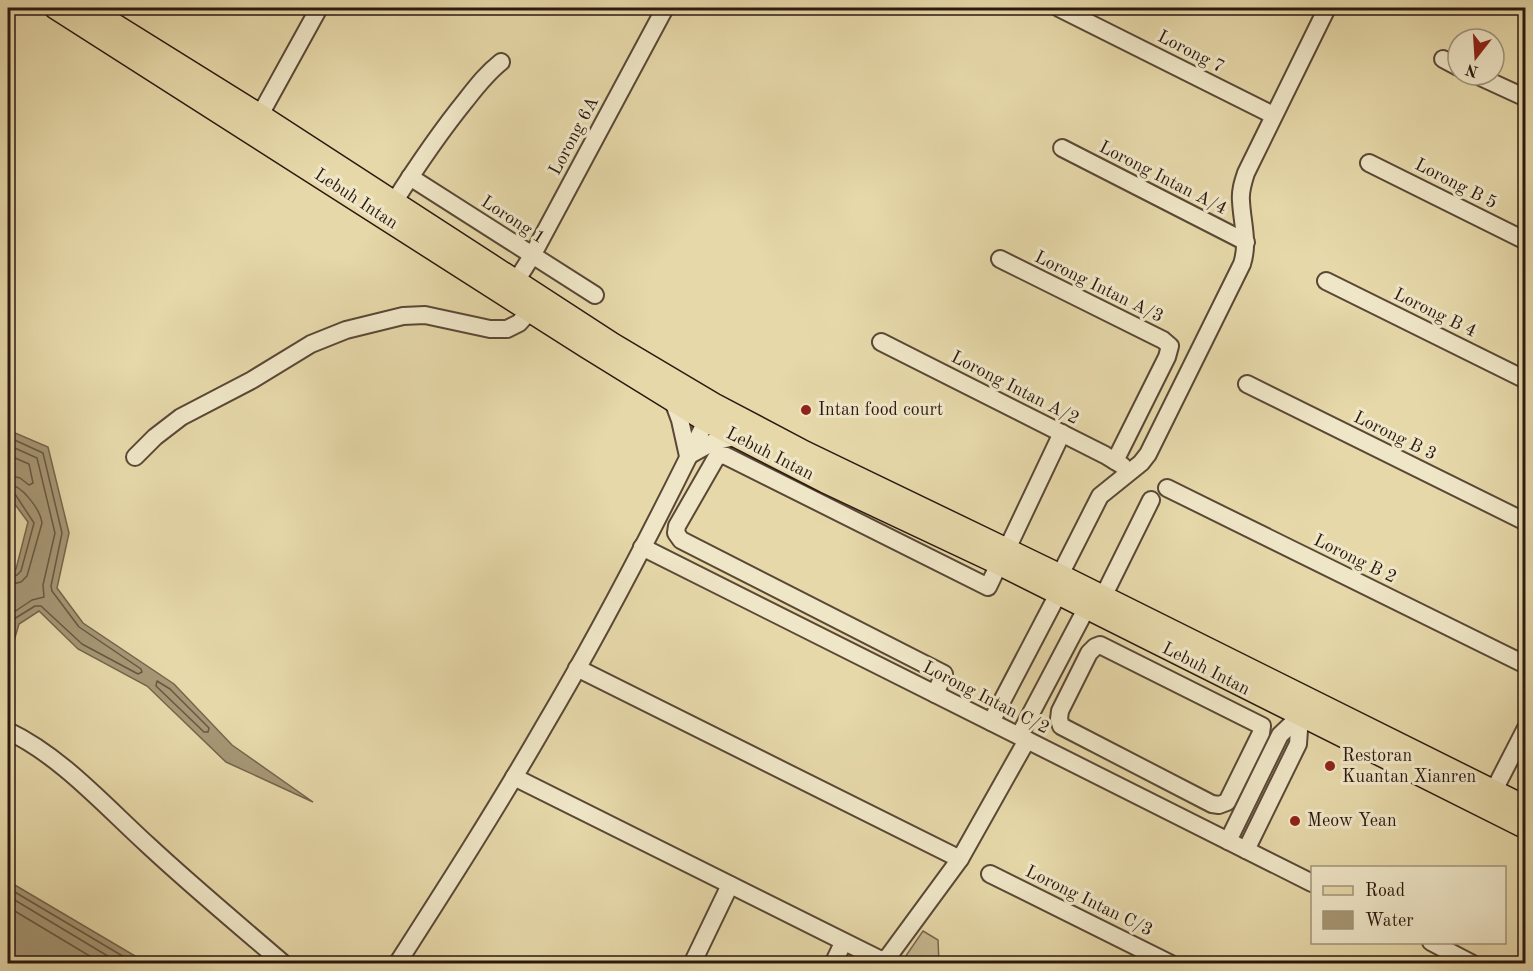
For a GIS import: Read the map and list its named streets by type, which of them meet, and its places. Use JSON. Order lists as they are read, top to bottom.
{
  "streets": {
    "main road": ["Lebuh Intan"],
    "street": [
      "Lorong 7",
      "Lorong 6A",
      "Lorong Intan A/4",
      "Lorong B 5",
      "Lorong 1",
      "Lorong Intan A/3",
      "Lorong B 4",
      "Lorong Intan A/2",
      "Lorong B 3",
      "Lorong B 2",
      "Lorong Intan C/2",
      "Lorong Intan C/3"
    ]
  },
  "crossings": [
    ["Lorong 6A", "Lebuh Intan"],
    ["Lorong 6A", "Lorong 1"],
    ["Lorong Intan A/3", "Lorong Intan A/2"]
  ],
  "places": ["Intan food court", "Restoran Kuantan Xianren", "Meow Yean"],
  "legend": ["Road", "Water"],
  "north": "bottom"
}
